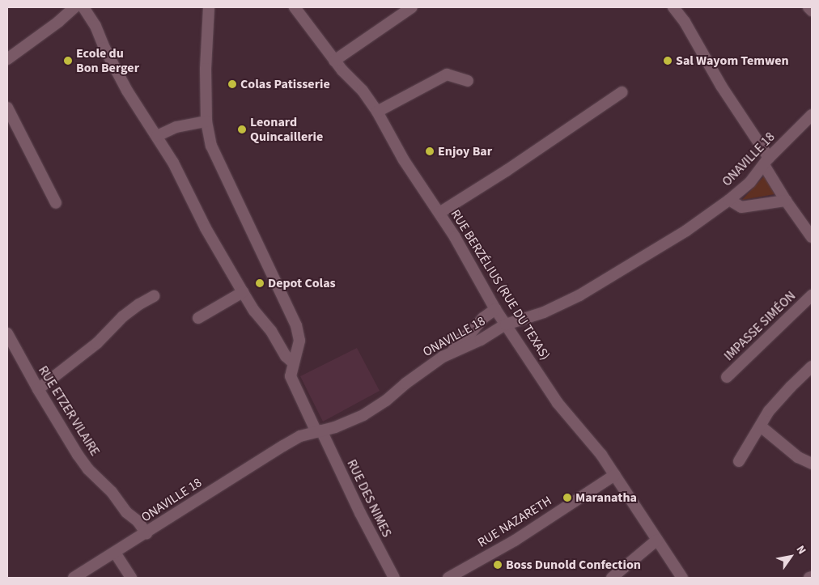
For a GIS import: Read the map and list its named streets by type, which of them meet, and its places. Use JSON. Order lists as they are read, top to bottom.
{
  "streets": {
    "street": [
      "ONAVILLE 18",
      "RUE BERZÉLIUS (RUE DU TEXAS)",
      "IMPASSE SIMÉON",
      "RUE ETZER VILAIRE",
      "RUE DES NIMES",
      "RUE NAZARETH"
    ]
  },
  "crossings": [
    ["ONAVILLE 18", "RUE BERZÉLIUS (RUE DU TEXAS)"],
    ["ONAVILLE 18", "RUE ETZER VILAIRE"],
    ["ONAVILLE 18", "RUE DES NIMES"],
    ["RUE BERZÉLIUS (RUE DU TEXAS)", "RUE NAZARETH"]
  ],
  "places": [
    "Ecole du Bon Berger",
    "Sal Wayom Temwen",
    "Colas Patisserie",
    "Leonard Quincaillerie",
    "Enjoy Bar",
    "Depot Colas",
    "Maranatha",
    "Boss Dunold Confection"
  ],
  "north": "top right"
}
